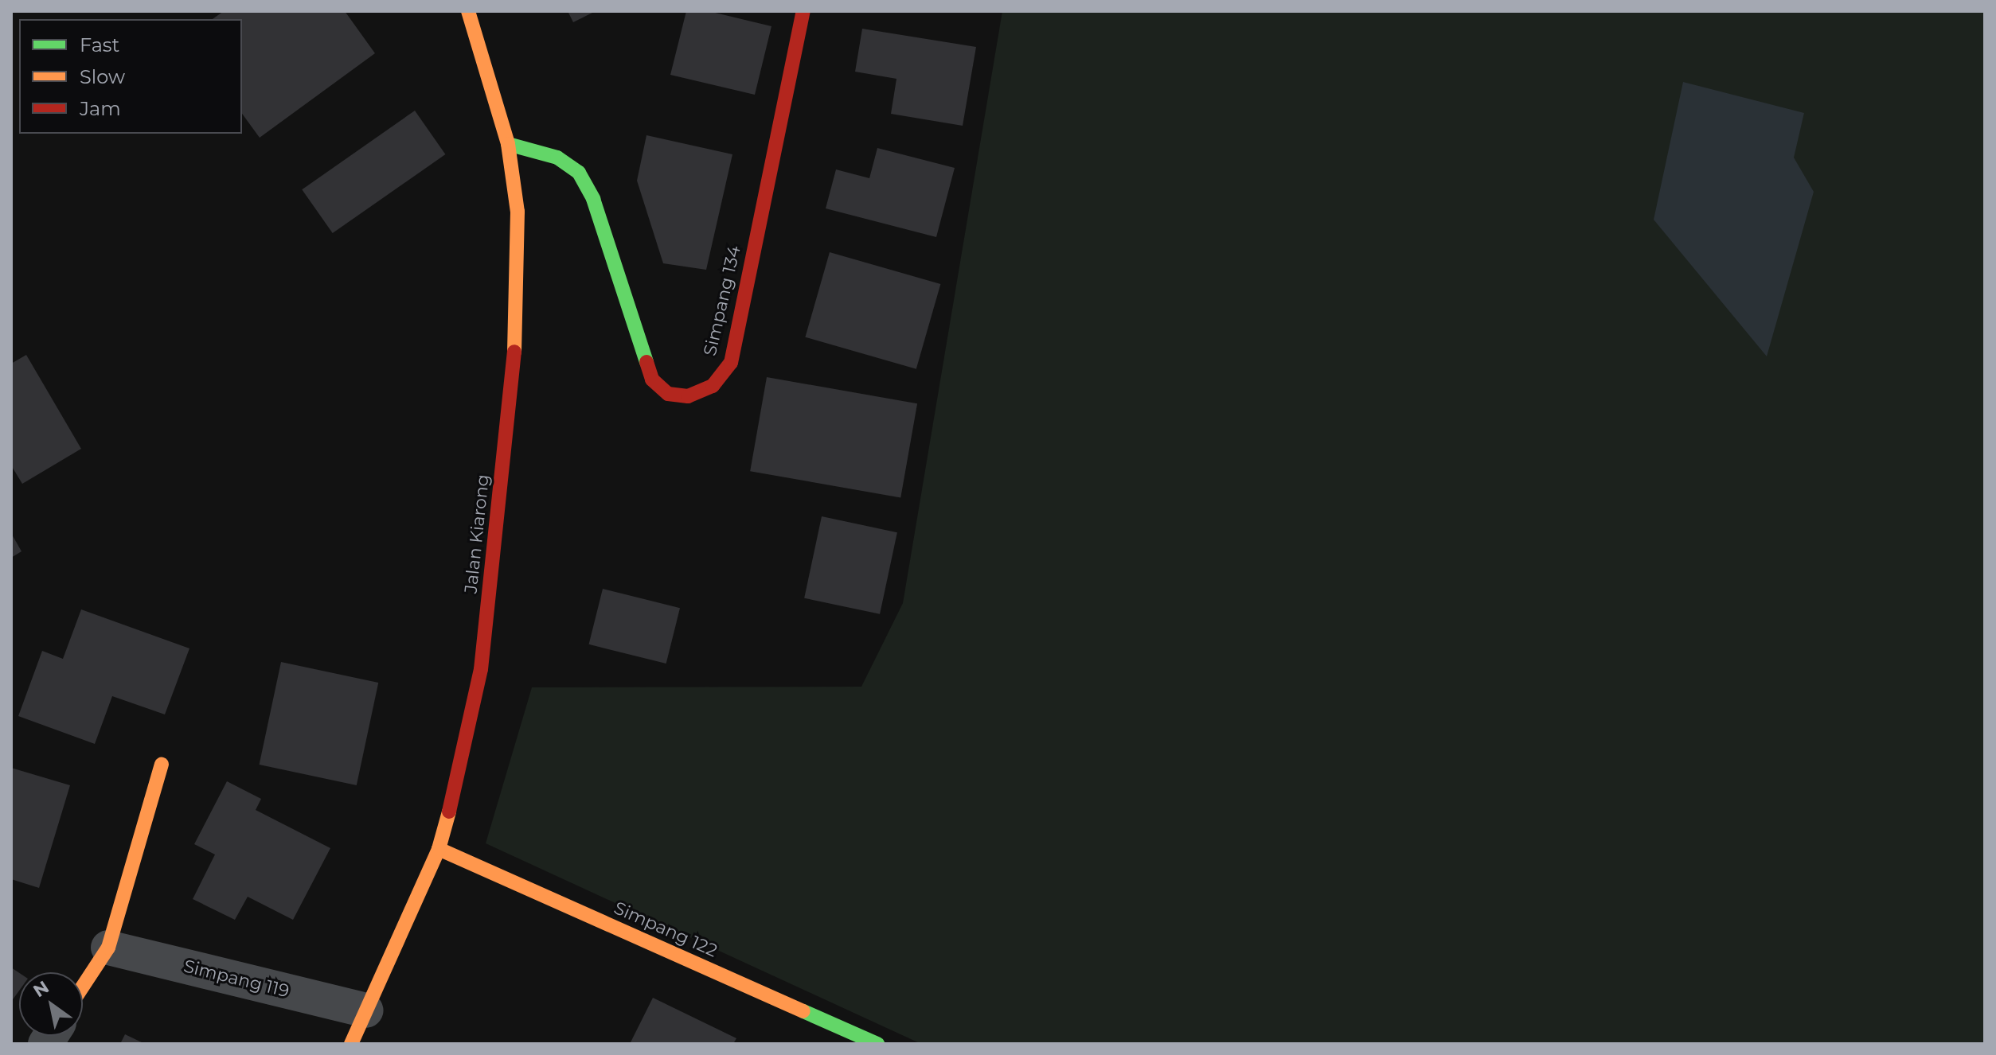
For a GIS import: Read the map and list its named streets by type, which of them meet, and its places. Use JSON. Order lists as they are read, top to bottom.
{
  "streets": {
    "street": [
      "Simpang 134",
      "Jalan Kiarong",
      "Simpang 122",
      "Simpang 119"
    ]
  },
  "crossings": [
    ["Simpang 134", "Jalan Kiarong"],
    ["Jalan Kiarong", "Simpang 122"],
    ["Jalan Kiarong", "Simpang 119"]
  ],
  "legend": ["Fast", "Slow", "Jam"],
  "north": "top left"
}
